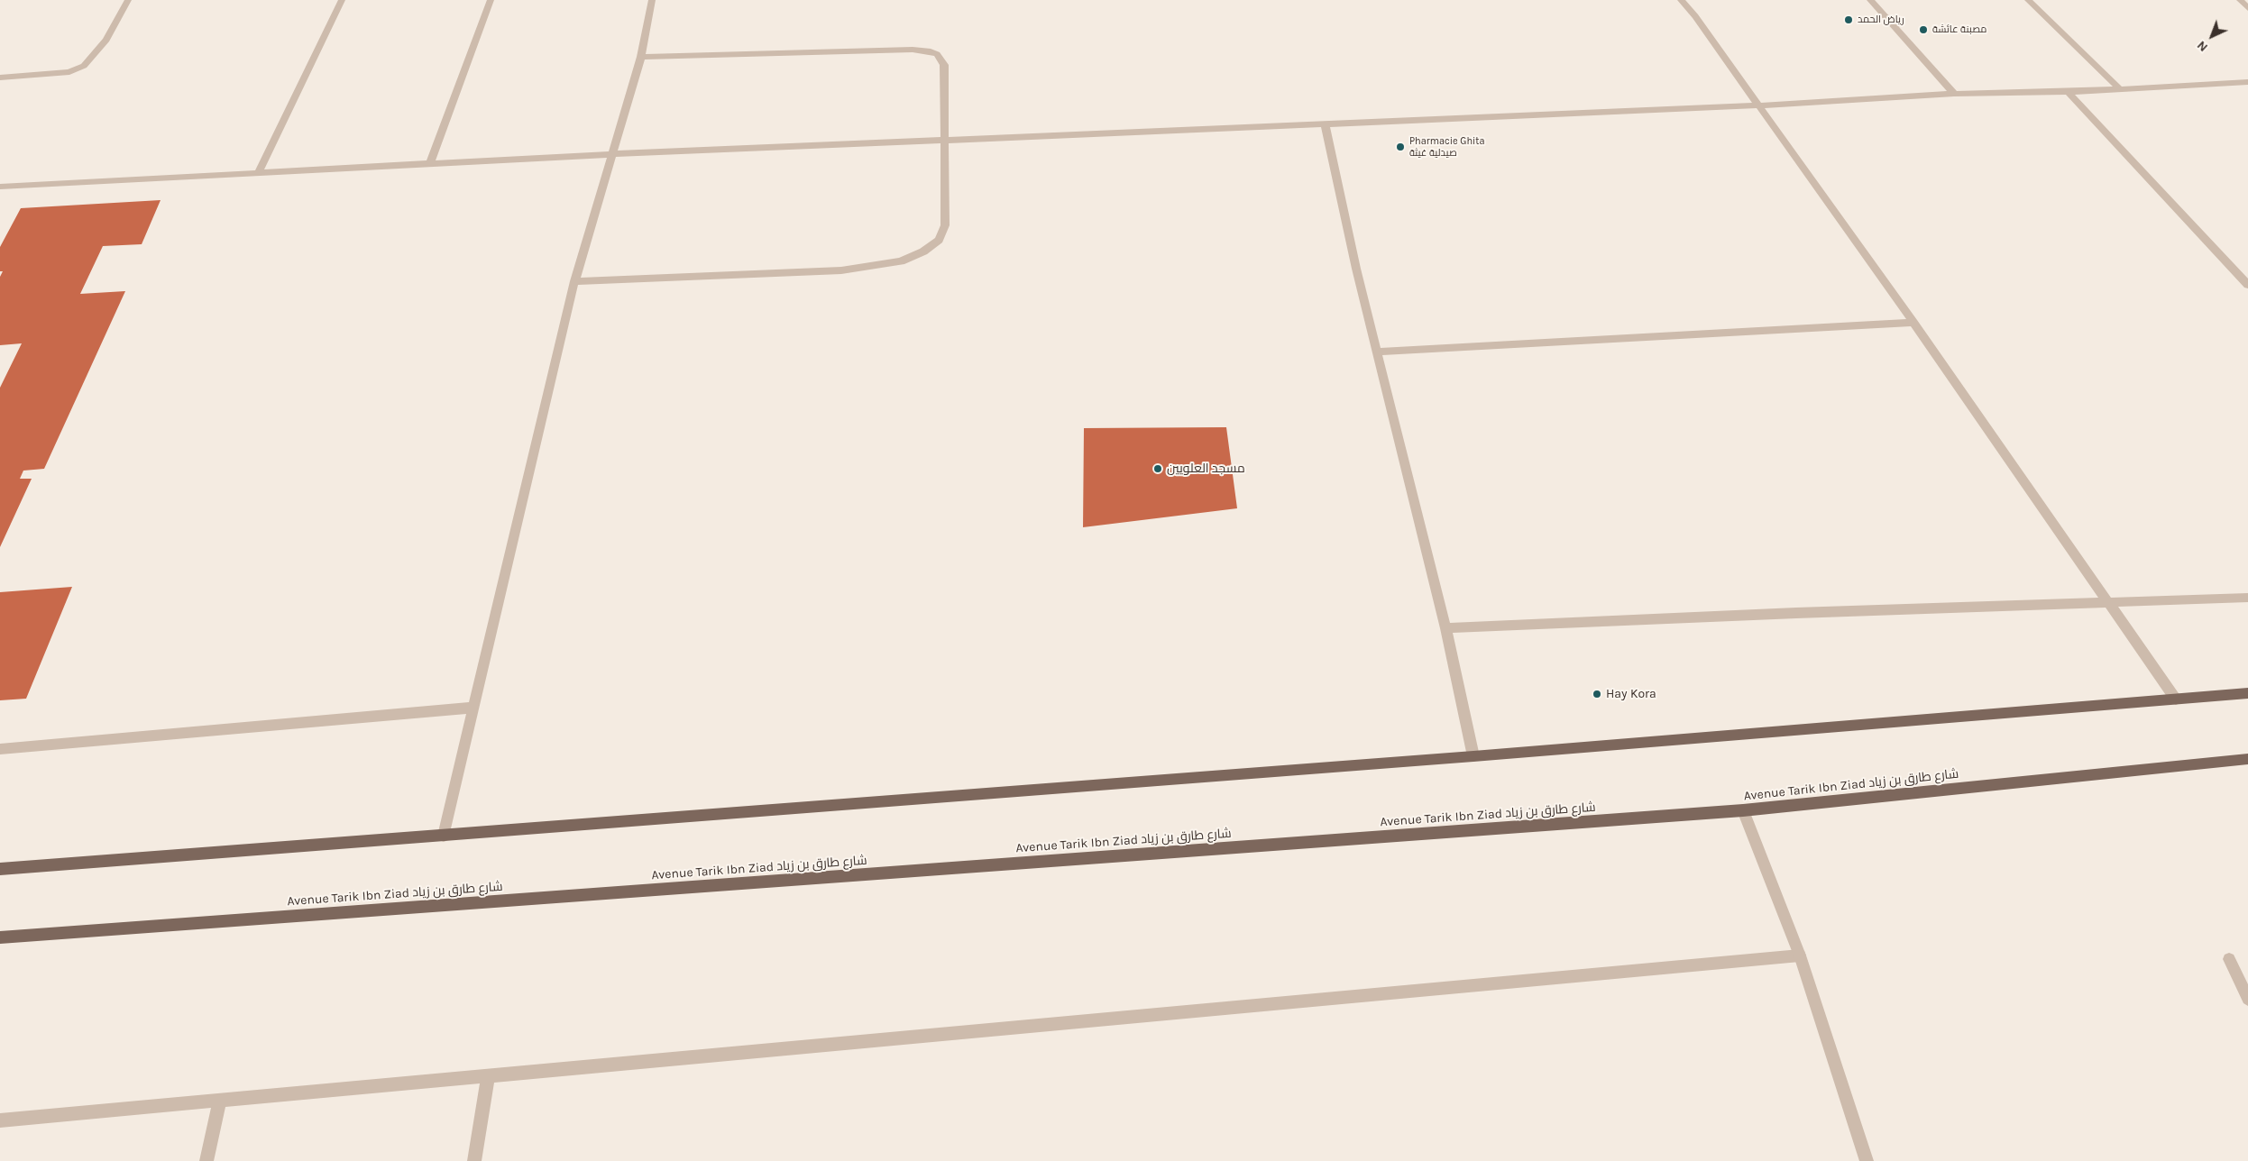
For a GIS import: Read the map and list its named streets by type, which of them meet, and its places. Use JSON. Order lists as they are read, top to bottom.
{
  "streets": {
    "main road": ["Avenue Tarik Ibn Ziad شارع طارق بن زياد"]
  },
  "places": [
    "رياض الحمد",
    "مصبنة عائشة",
    "Pharmacie Ghita صيدلية غيثة",
    "مسجد العلويين",
    "Hay Kora"
  ],
  "north": "bottom left"
}
